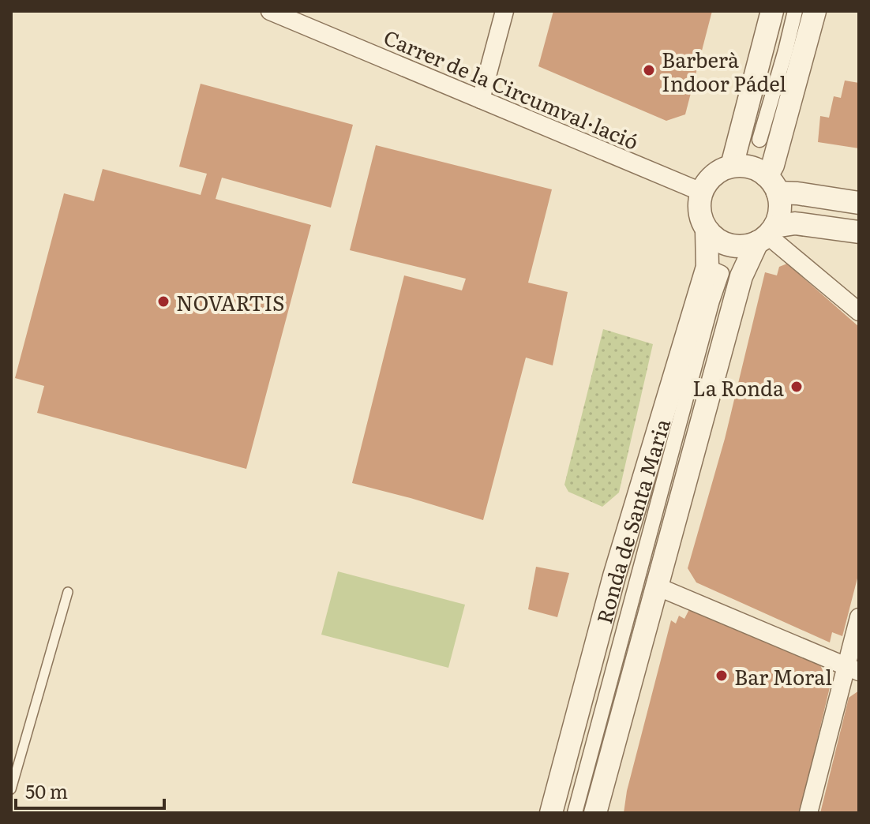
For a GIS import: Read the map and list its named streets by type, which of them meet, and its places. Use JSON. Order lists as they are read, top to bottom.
{
  "streets": {
    "street": ["Carrer de la Circumval·lació", "Ronda de Santa Maria"]
  },
  "crossings": [
    ["Carrer de la Circumval·lació", "Ronda de Santa Maria"]
  ],
  "places": [
    "Barberà Indoor Pádel",
    "NOVARTIS",
    "La Ronda",
    "Bar Moral"
  ],
  "scale_bar": "50 m"
}
